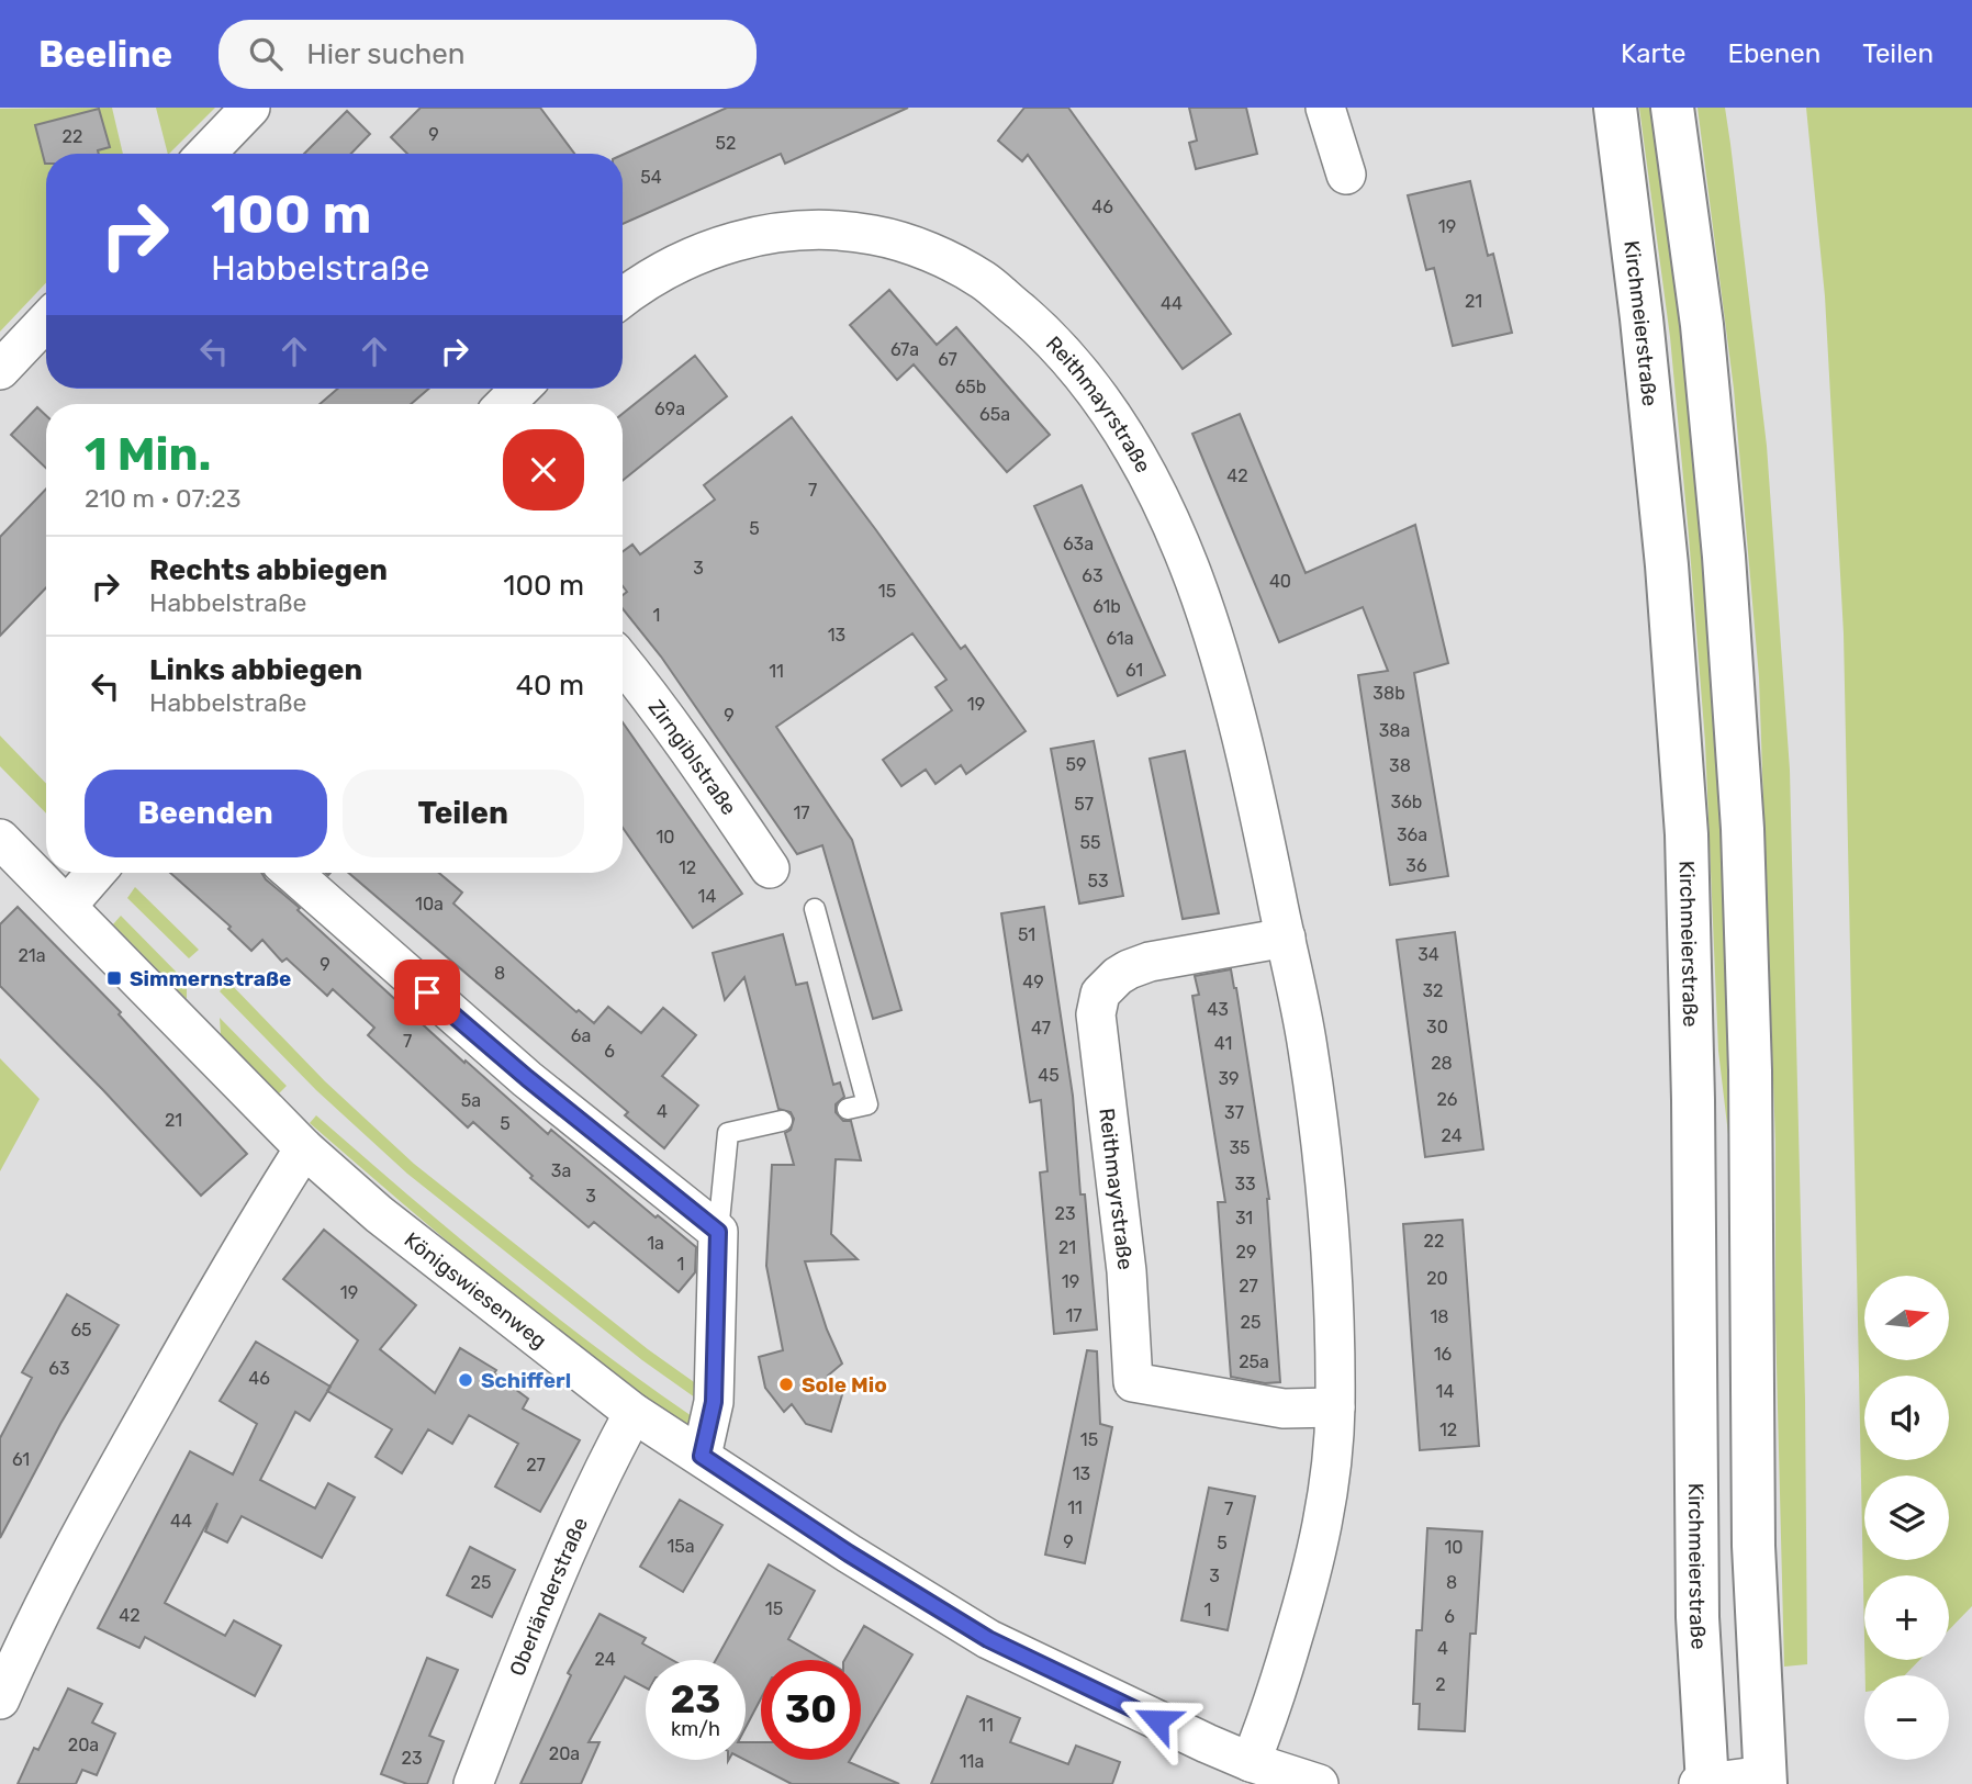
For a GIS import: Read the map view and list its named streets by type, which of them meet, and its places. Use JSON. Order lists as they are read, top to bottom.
{
  "streets": {
    "main road": ["Kirchmeierstraße"],
    "street": [
      "Reithmayrstraße",
      "Zirngiblstraße",
      "Königswiesenweg",
      "Oberländerstraße"
    ]
  },
  "crossings": [
    ["Reithmayrstraße", "Königswiesenweg"],
    ["Königswiesenweg", "Oberländerstraße"]
  ],
  "places": {
    "transit": ["Simmernstraße"],
    "other": ["Schifferl", "Sole Mio"]
  },
  "house_numbers": [
    "9",
    "22",
    "52",
    "54",
    "46",
    "19",
    "21",
    "44",
    "67a",
    "67",
    "65b",
    "69a",
    "65a",
    "42",
    "7",
    "5",
    "63a",
    "3",
    "63",
    "40",
    "15",
    "61b",
    "1",
    "13",
    "61a",
    "61",
    "11",
    "38b",
    "19",
    "9",
    "38a",
    "59",
    "38",
    "36b",
    "57",
    "17",
    "36a",
    "10",
    "55",
    "36",
    "12",
    "53",
    "14",
    "10a",
    "51",
    "34",
    "21a",
    "9",
    "8",
    "49",
    "32",
    "43",
    "30",
    "47",
    "6a",
    "7",
    "41",
    "6",
    "28",
    "45",
    "39",
    "26",
    "5a",
    "4",
    "37",
    "21",
    "5",
    "24",
    "35",
    "3a",
    "33",
    "3",
    "23",
    "31",
    "22",
    "1a",
    "21",
    "29",
    "1",
    "20",
    "19",
    "27",
    "19",
    "17",
    "18",
    "25",
    "65",
    "16",
    "25a",
    "63",
    "46",
    "14",
    "12",
    "15",
    "61",
    "27",
    "13",
    "11",
    "7",
    "44",
    "9",
    "5",
    "15a",
    "10",
    "3",
    "25",
    "8",
    "15",
    "1",
    "42",
    "6",
    "4",
    "24",
    "2",
    "11",
    "20a",
    "20a",
    "23",
    "11a"
  ],
  "north": "right",
  "page": {
    "header": "Beeline",
    "search": "Hier suchen",
    "nav": ["Karte", "Ebenen", "Teilen"],
    "turn": ["100 m", "Habbelstraße"],
    "heading": ["1 Min.", "210 m · 07:23"],
    "list": [
      {
        "name": "Rechts abbiegen",
        "note": "Habbelstraße",
        "value": "100 m"
      },
      {
        "name": "Links abbiegen",
        "note": "Habbelstraße",
        "value": "40 m"
      }
    ],
    "buttons": ["Beenden", "Teilen"],
    "map_buttons": ["+", "−"],
    "speed": "23 km/h",
    "limit": "30"
  }
}
